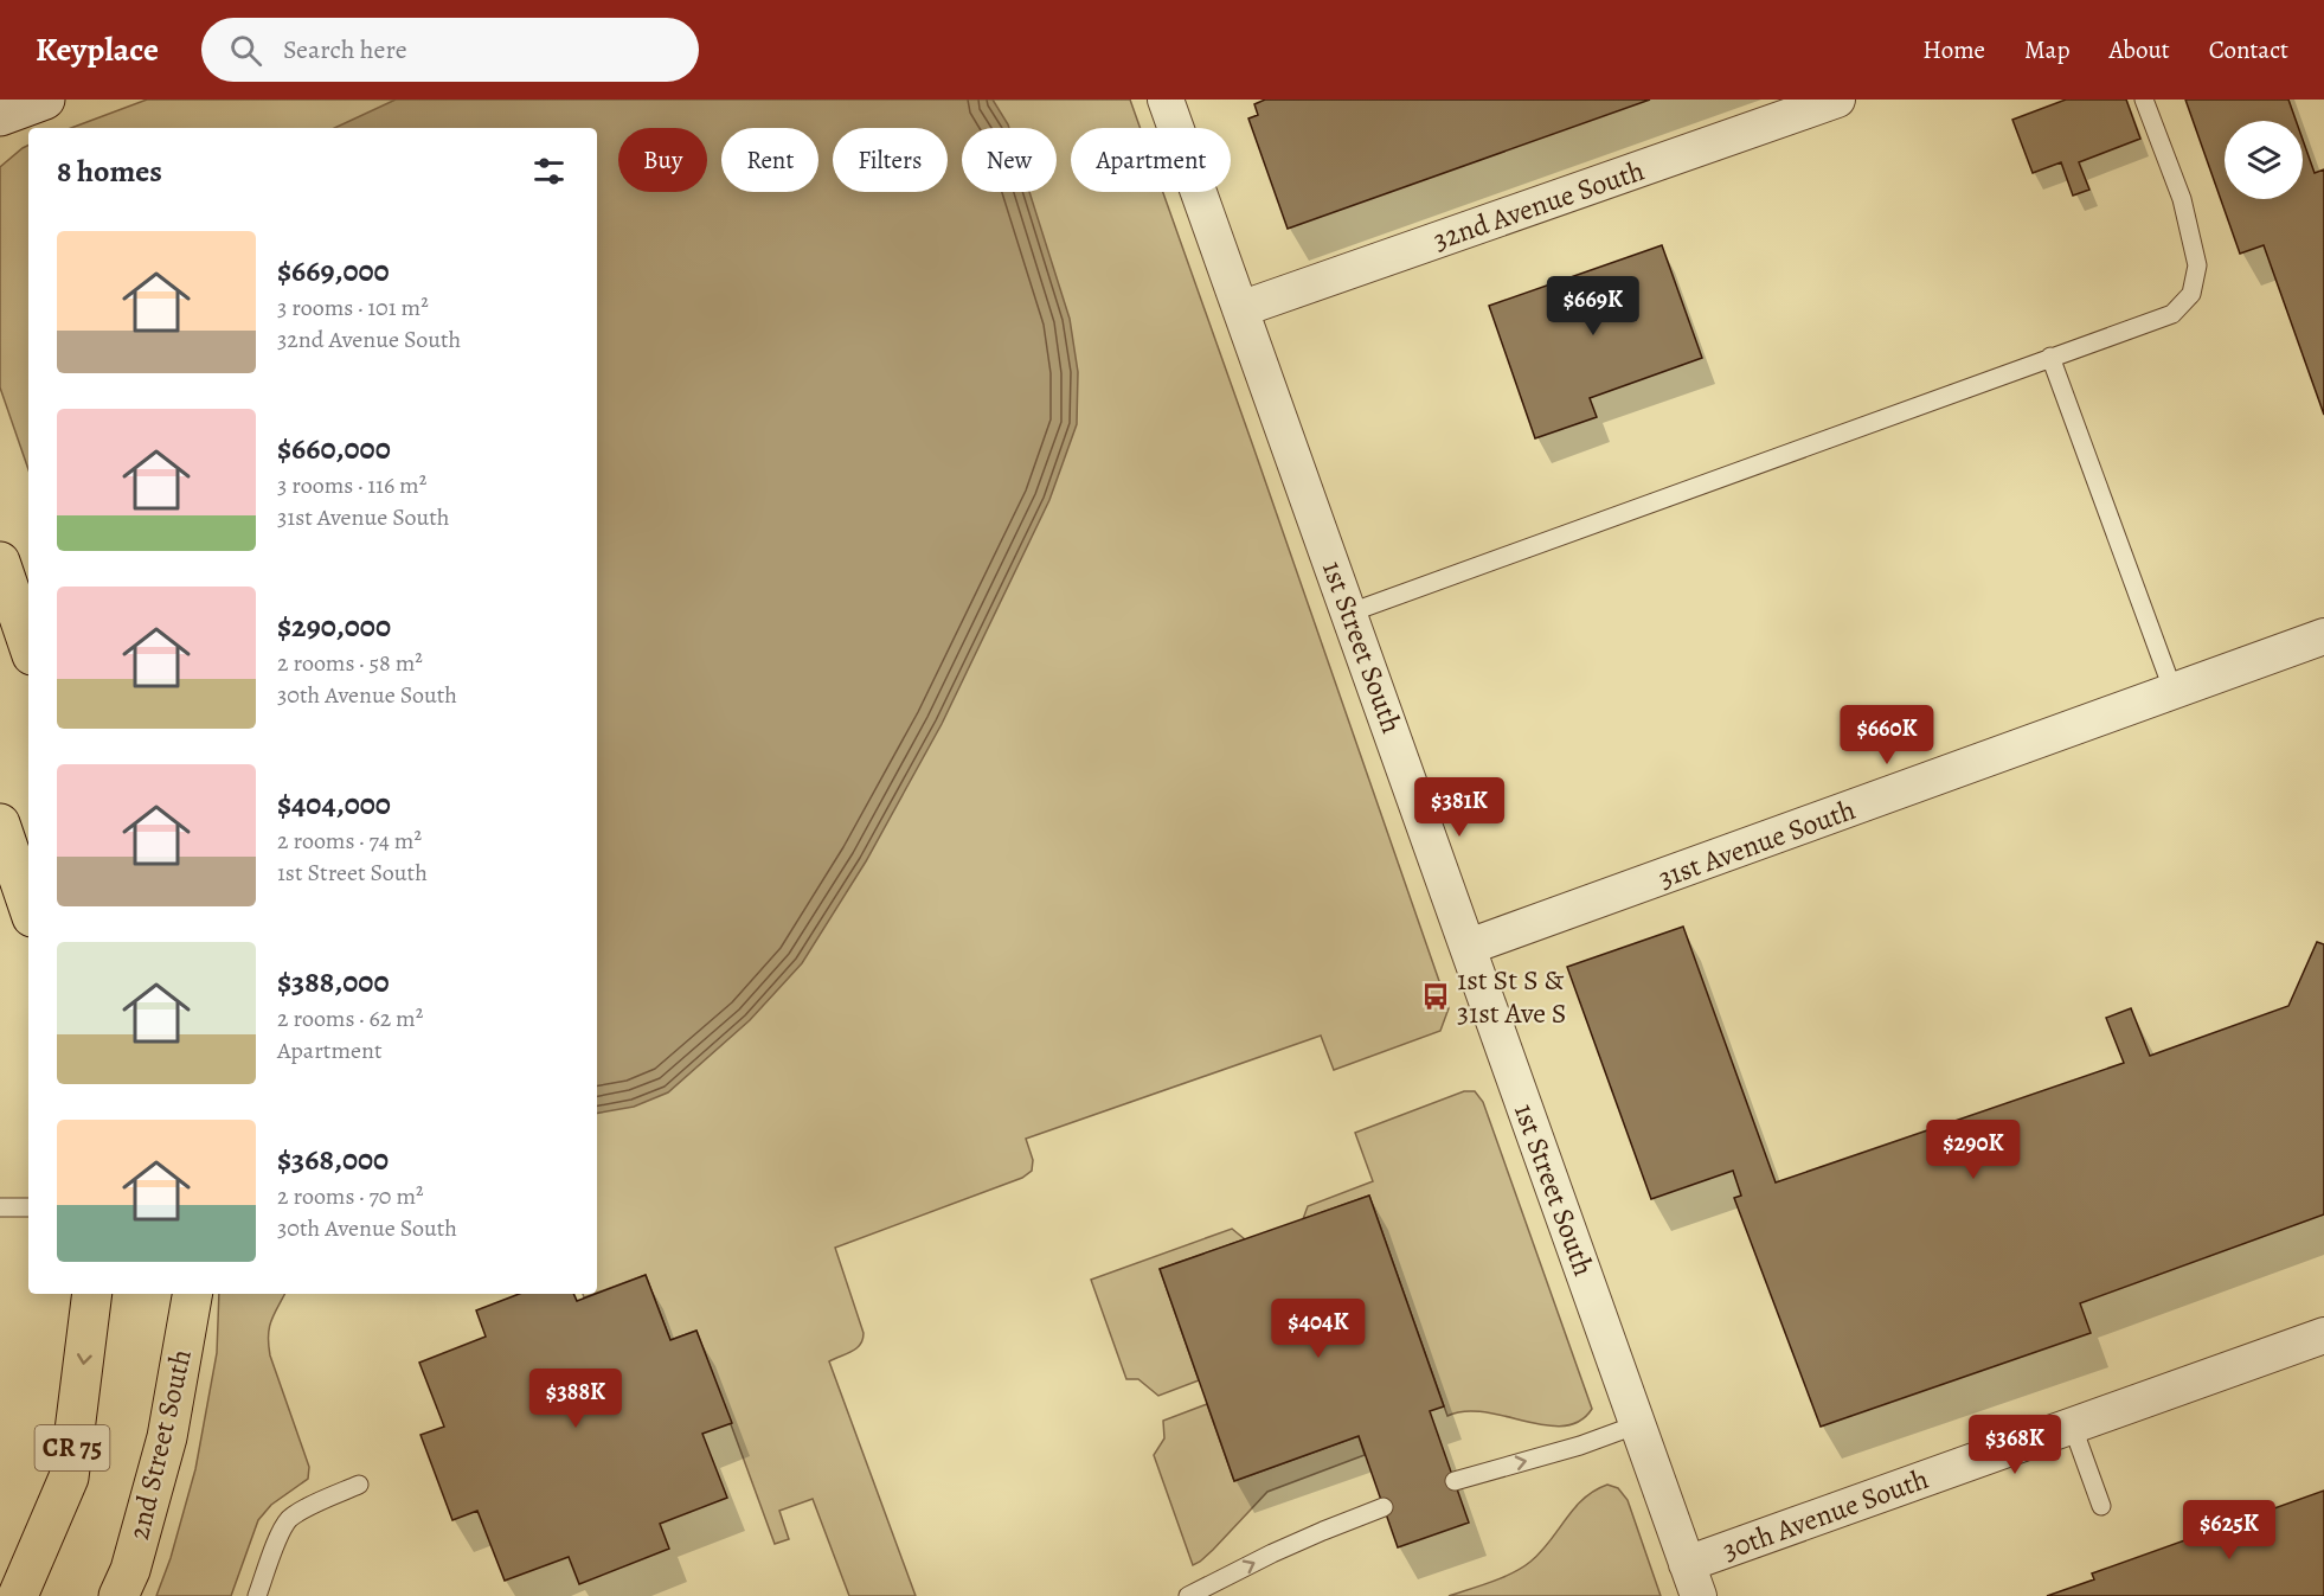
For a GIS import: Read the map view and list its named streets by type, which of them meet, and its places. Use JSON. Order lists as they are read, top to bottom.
{
  "streets": {
    "main road": ["2nd Street South", "CR 75"],
    "street": [
      "32nd Avenue South",
      "1st Street South",
      "31st Avenue South",
      "30th Avenue South"
    ]
  },
  "crossings": [
    ["32nd Avenue South", "1st Street South"],
    ["1st Street South", "31st Avenue South"],
    ["1st Street South", "30th Avenue South"]
  ],
  "places": {
    "bus stop": ["1st St S & 31st Ave S"]
  },
  "page": {
    "header": "Keyplace",
    "search": "Search here",
    "nav": [
      "Home",
      "Map",
      "About",
      "Contact"
    ],
    "chip": [
      "Buy",
      "Rent",
      "Filters",
      "New",
      "Apartment"
    ],
    "heading": "8 homes",
    "list": [
      {
        "name": "$669,000",
        "note": "3 rooms · 101 m² · 32nd Avenue South"
      },
      {
        "name": "$660,000",
        "note": "3 rooms · 116 m² · 31st Avenue South"
      },
      {
        "name": "$290,000",
        "note": "2 rooms · 58 m² · 30th Avenue South"
      },
      {
        "name": "$404,000",
        "note": "2 rooms · 74 m² · 1st Street South"
      },
      {
        "name": "$388,000",
        "note": "2 rooms · 62 m² · Apartment"
      },
      {
        "name": "$368,000",
        "note": "2 rooms · 70 m² · 30th Avenue South"
      }
    ],
    "price": [
      "$669K",
      "$660K",
      "$381K",
      "$290K",
      "$404K",
      "$388K",
      "$368K",
      "$625K"
    ]
  }
}
